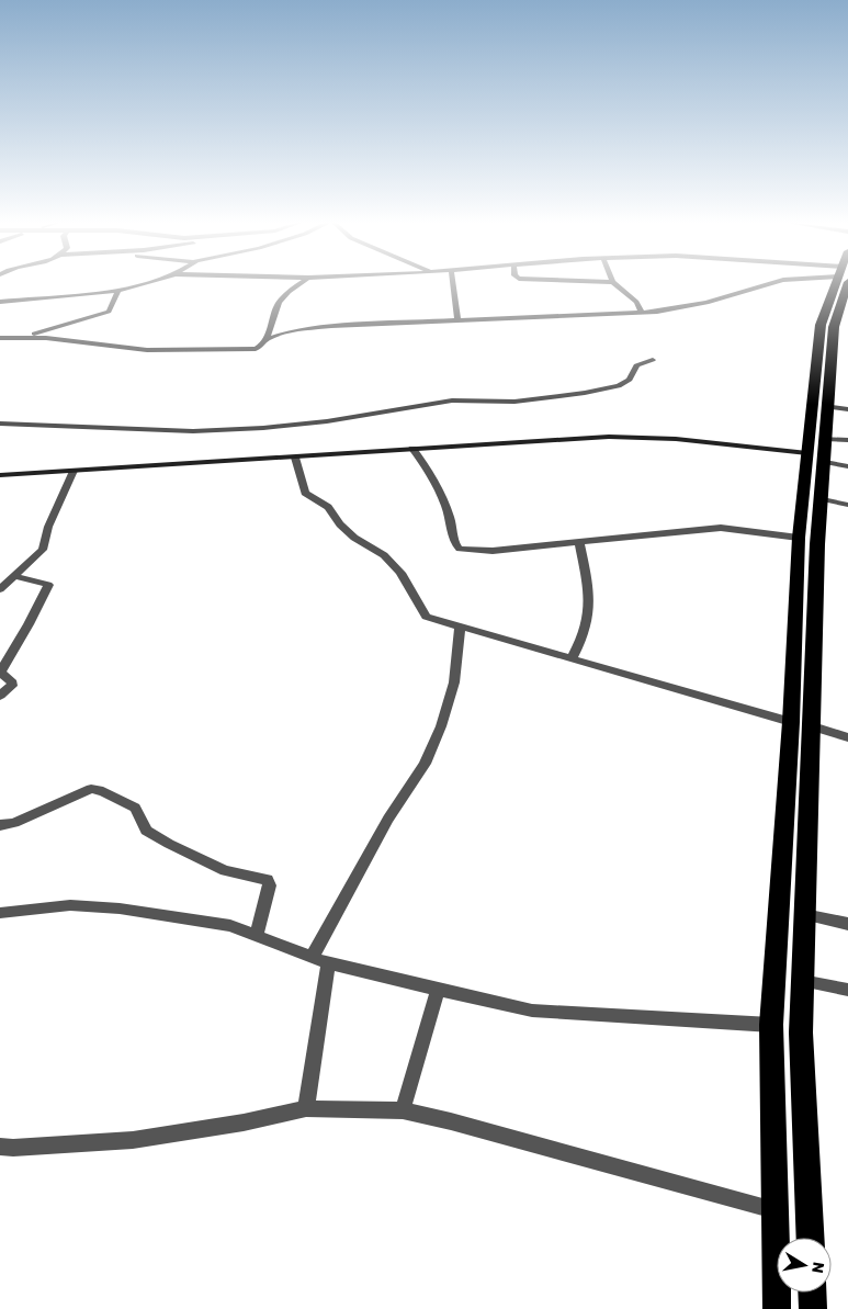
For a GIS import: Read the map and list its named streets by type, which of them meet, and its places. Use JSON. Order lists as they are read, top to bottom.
{
  "north": "right"
}
